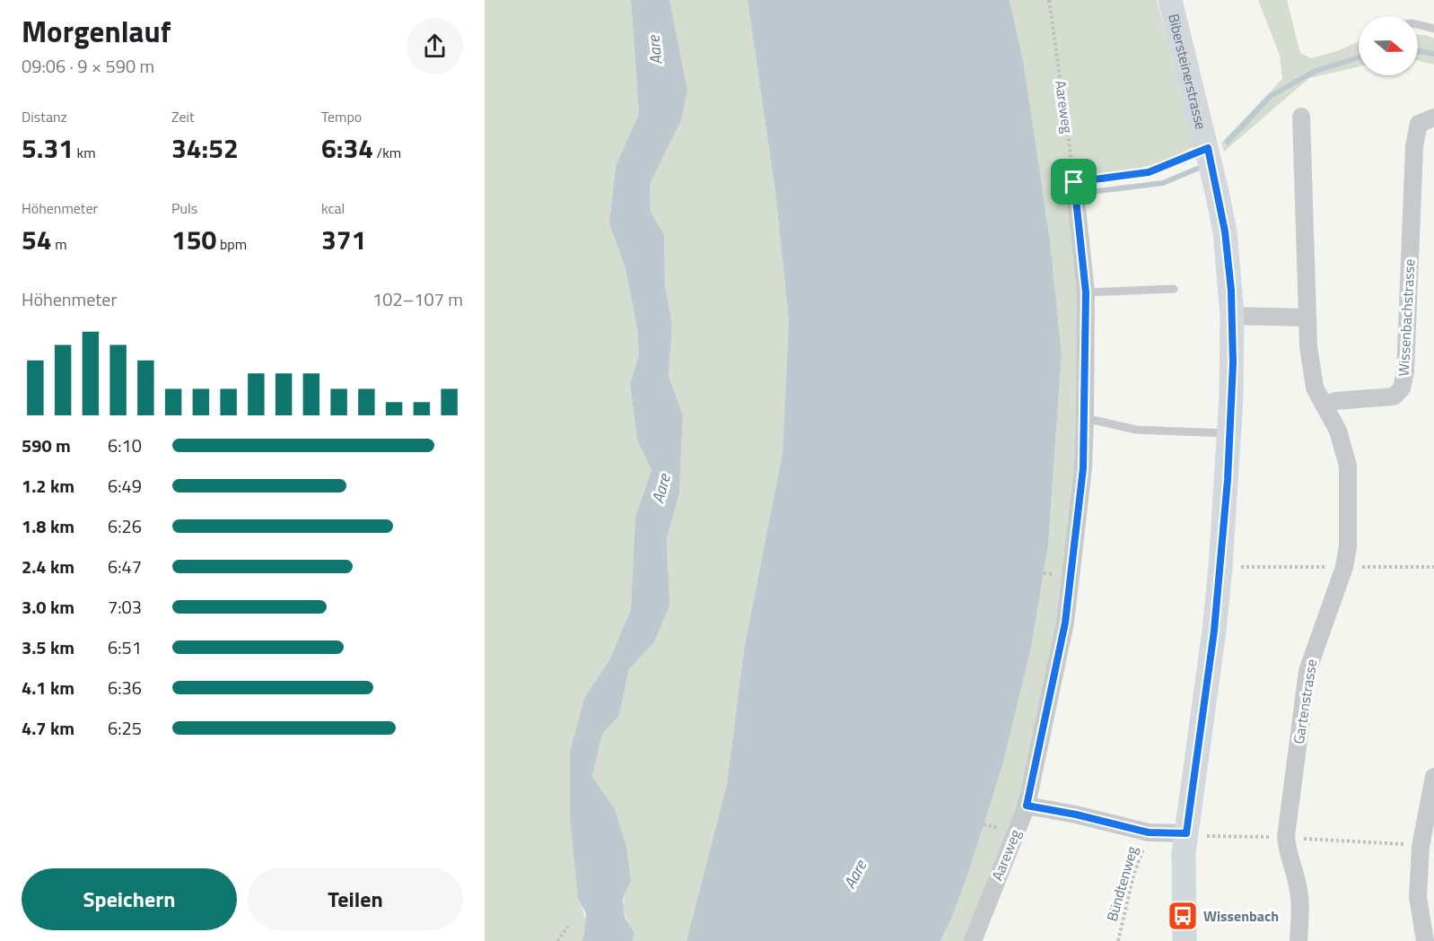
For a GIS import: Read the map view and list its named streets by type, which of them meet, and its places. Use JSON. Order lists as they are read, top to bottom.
{
  "streets": {
    "street": [
      "Bibersteinerstrasse",
      "Aareweg",
      "Wissenbachstrasse",
      "Gartenstrasse"
    ],
    "path": ["Bündtenweg"]
  },
  "crossings": [
    ["Wissenbachstrasse", "Gartenstrasse"]
  ],
  "water": ["Aare"],
  "places": {
    "bus stop": ["Wissenbach"]
  },
  "north": "right",
  "page": {
    "heading": ["Morgenlauf", "09:06 · 9 × 590 m"],
    "stats": [
      ["Distanz", "5.31 km"],
      ["Zeit", "34:52"],
      ["Tempo", "6:34 /km"],
      ["Höhenmeter", "54 m"],
      ["Puls", "150 bpm"],
      ["kcal", "371"]
    ],
    "chart": ["Höhenmeter", "102–107 m"],
    "list": [
      {
        "name": "590 m",
        "note": "6:10"
      },
      {
        "name": "1.2 km",
        "note": "6:49"
      },
      {
        "name": "1.8 km",
        "note": "6:26"
      },
      {
        "name": "2.4 km",
        "note": "6:47"
      },
      {
        "name": "3.0 km",
        "note": "7:03"
      },
      {
        "name": "3.5 km",
        "note": "6:51"
      },
      {
        "name": "4.1 km",
        "note": "6:36"
      },
      {
        "name": "4.7 km",
        "note": "6:25"
      }
    ],
    "buttons": ["Speichern", "Teilen"]
  }
}
